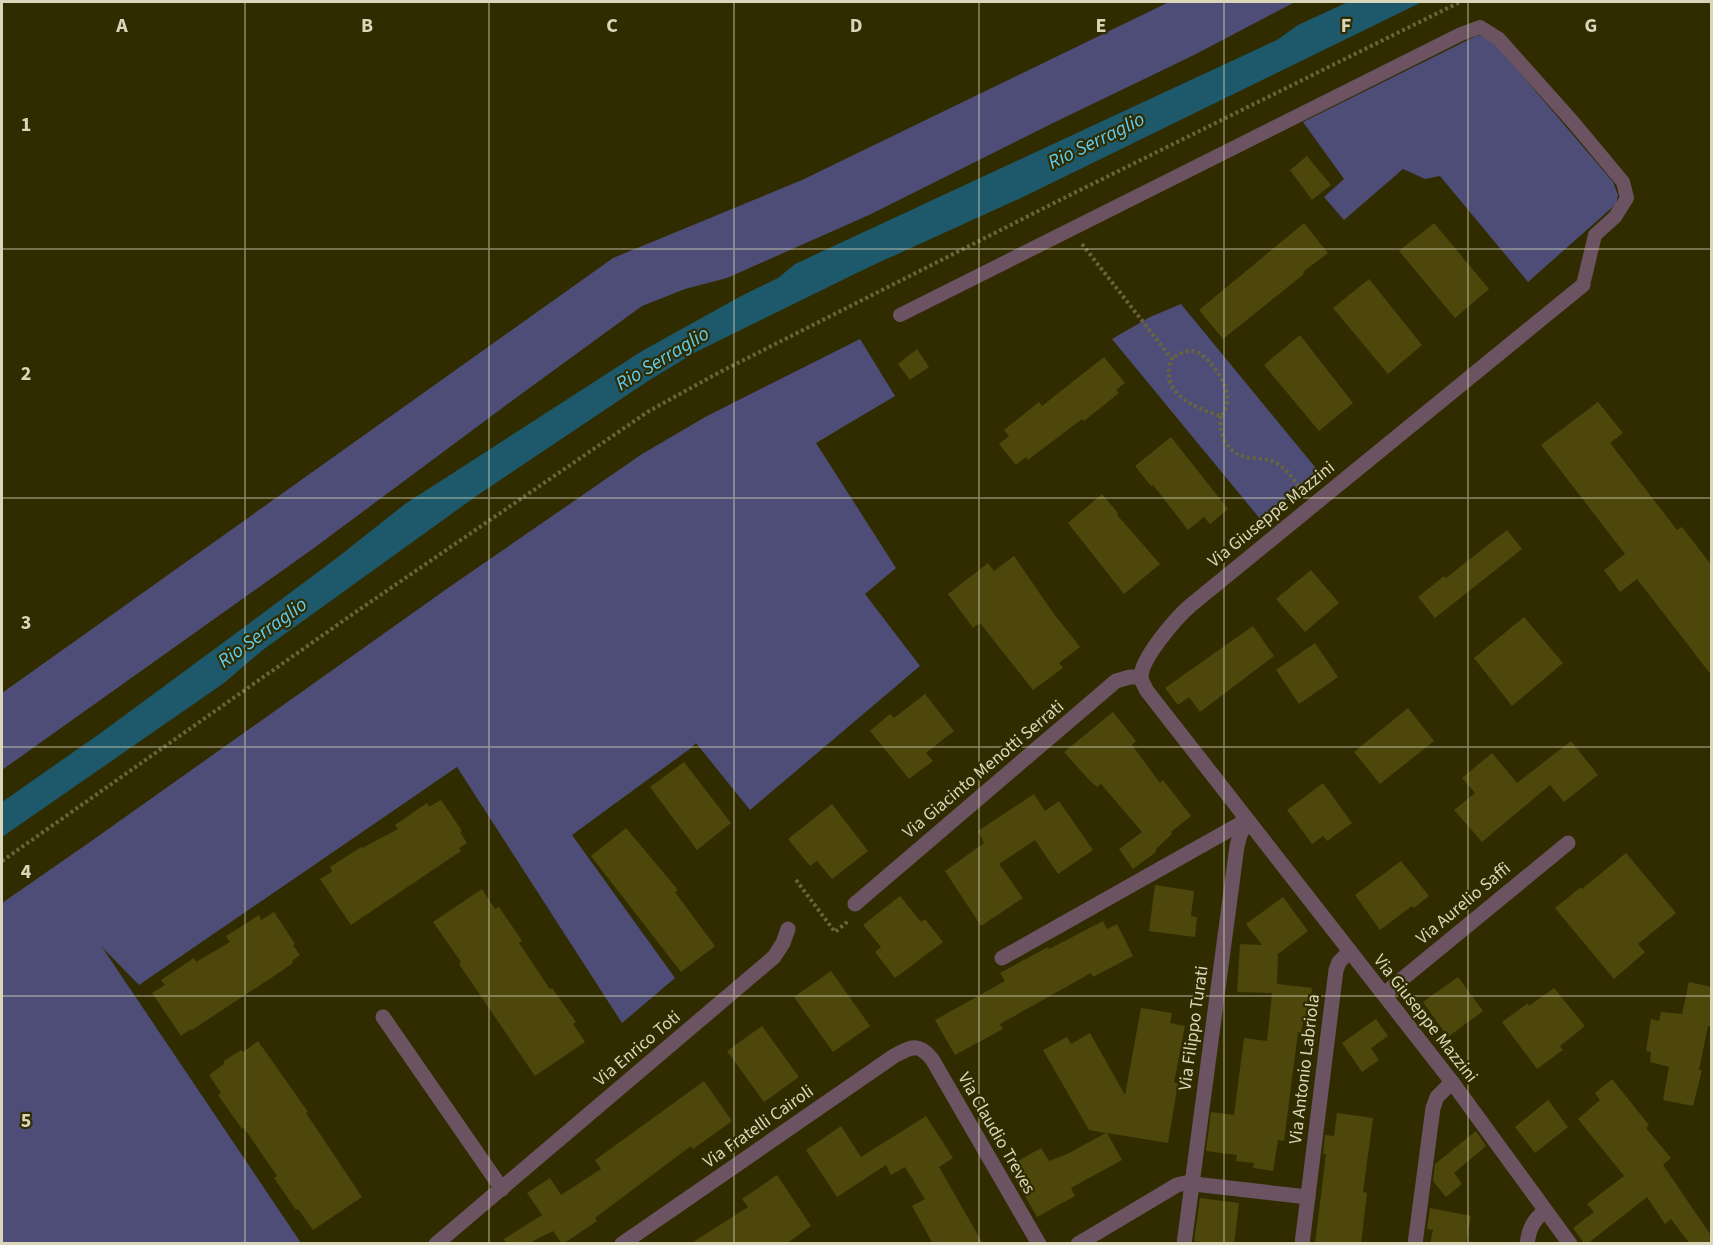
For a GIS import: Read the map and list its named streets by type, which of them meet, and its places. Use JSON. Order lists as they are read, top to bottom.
{
  "streets": {
    "street": [
      "Via Giuseppe Mazzini",
      "Via Giacinto Menotti Serrati",
      "Via Aurelio Saffi",
      "Via Filippo Turati",
      "Via Enrico Toti",
      "Via Antonio Labriola",
      "Via Fratelli Cairoli",
      "Via Claudio Treves"
    ]
  },
  "crossings": [
    ["Via Giuseppe Mazzini", "Via Giacinto Menotti Serrati"],
    ["Via Giuseppe Mazzini", "Via Aurelio Saffi"],
    ["Via Giuseppe Mazzini", "Via Filippo Turati"],
    ["Via Giuseppe Mazzini", "Via Antonio Labriola"],
    ["Via Fratelli Cairoli", "Via Claudio Treves"]
  ],
  "water": ["Rio Serraglio"],
  "grid": {
    "columns": [
      "A",
      "B",
      "C",
      "D",
      "E",
      "F",
      "G"
    ],
    "rows": [
      "1",
      "2",
      "3",
      "4",
      "5"
    ]
  }
}
